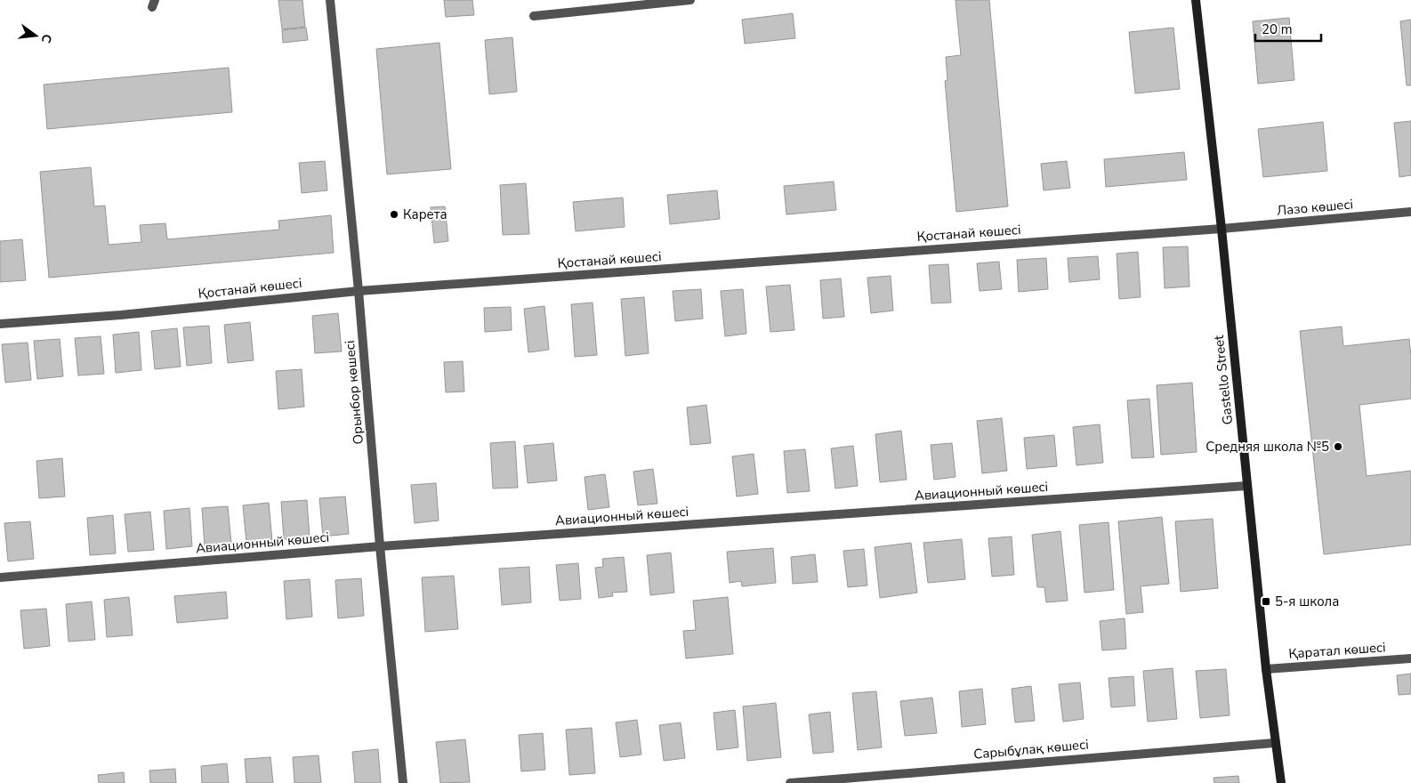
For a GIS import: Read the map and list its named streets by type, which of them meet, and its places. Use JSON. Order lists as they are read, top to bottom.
{
  "streets": {
    "street": [
      "Лазо көшесі",
      "Қостанай көшесі",
      "Gastello Street",
      "Орынбор көшесі",
      "Авиационный көшесі",
      "Қаратал көшесі",
      "Сарыбұлақ көшесі"
    ]
  },
  "crossings": [
    ["Лазо көшесі", "Қостанай көшесі"],
    ["Лазо көшесі", "Gastello Street"],
    ["Қостанай көшесі", "Gastello Street"],
    ["Қостанай көшесі", "Орынбор көшесі"],
    ["Gastello Street", "Авиационный көшесі"],
    ["Gastello Street", "Қаратал көшесі"],
    ["Gastello Street", "Сарыбұлақ көшесі"],
    ["Орынбор көшесі", "Авиационный көшесі"]
  ],
  "places": {
    "other": ["Карета", "Средняя школа №5"],
    "transit": ["5-я школа"]
  },
  "scale_bar": "20 m",
  "north": "right"
}
